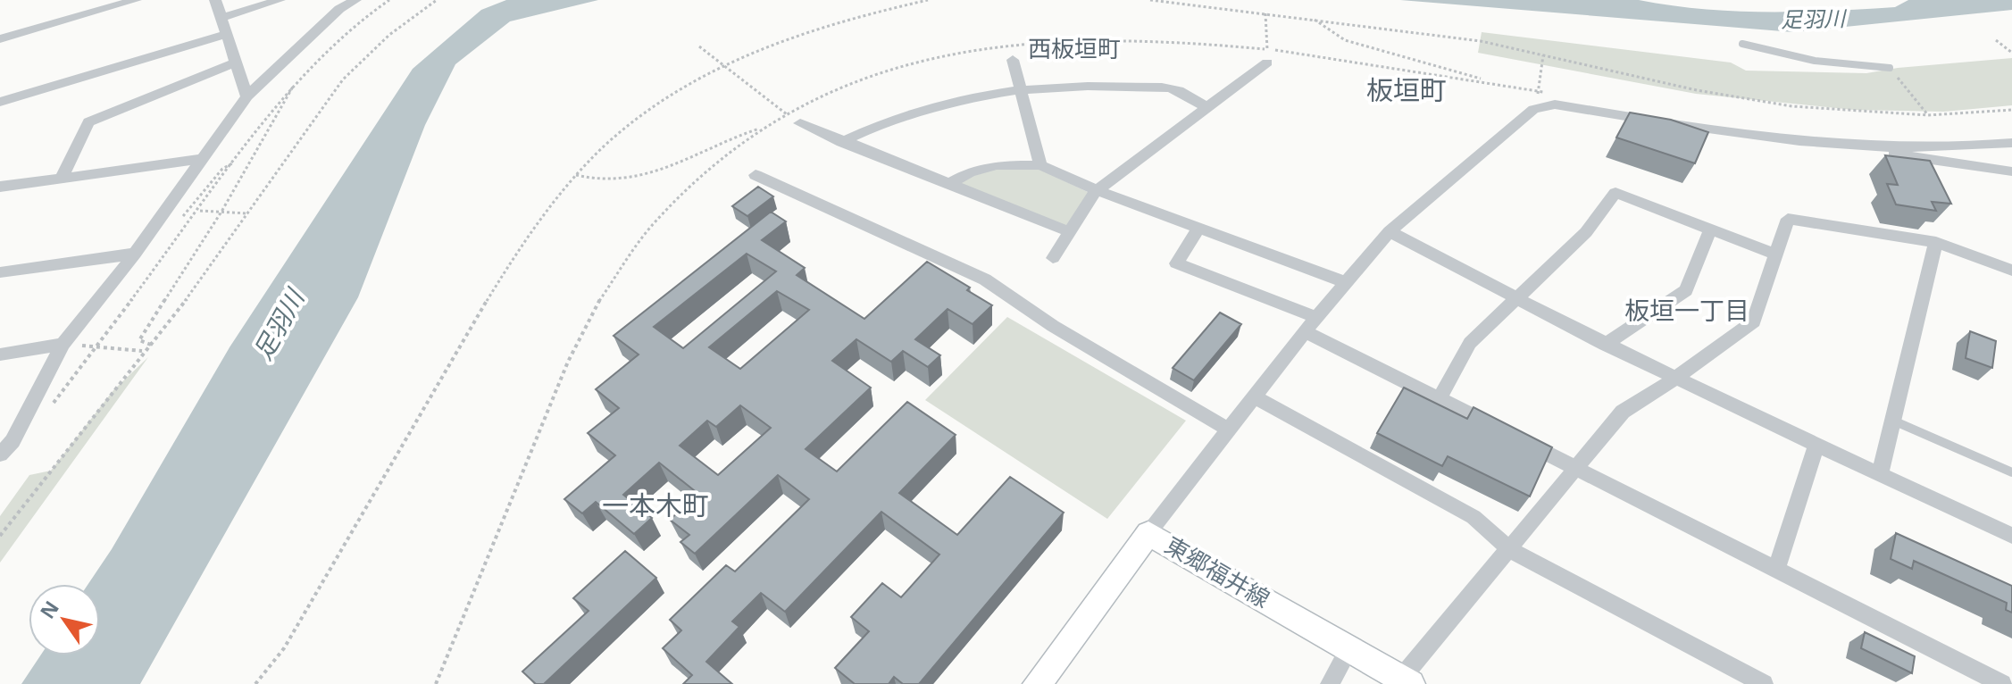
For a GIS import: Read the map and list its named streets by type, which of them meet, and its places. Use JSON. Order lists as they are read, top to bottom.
{
  "streets": {
    "main road": ["東郷福井線"]
  },
  "districts": [
    "西板垣町",
    "板垣町",
    "板垣一丁目",
    "一本木町"
  ],
  "water": ["足羽川"],
  "north": "top left"
}
